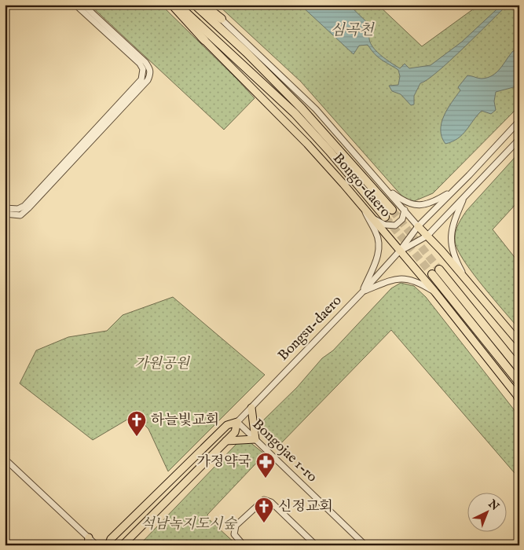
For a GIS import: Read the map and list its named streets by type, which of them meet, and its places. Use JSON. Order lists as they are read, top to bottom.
{
  "streets": {
    "highway": ["Bongo-daero"],
    "main road": ["Bongsu-daero"],
    "street": ["Bongojae 1-ro"]
  },
  "crossings": [
    ["Bongo-daero", "Bongsu-daero"],
    ["Bongsu-daero", "Bongojae 1-ro"]
  ],
  "water": ["심곡천"],
  "parks": ["가원공원", "석남녹지도시숲"],
  "places": {
    "church": ["하늘빛교회", "신정교회"],
    "pharmacy": ["가정약국"]
  },
  "north": "top right"
}
